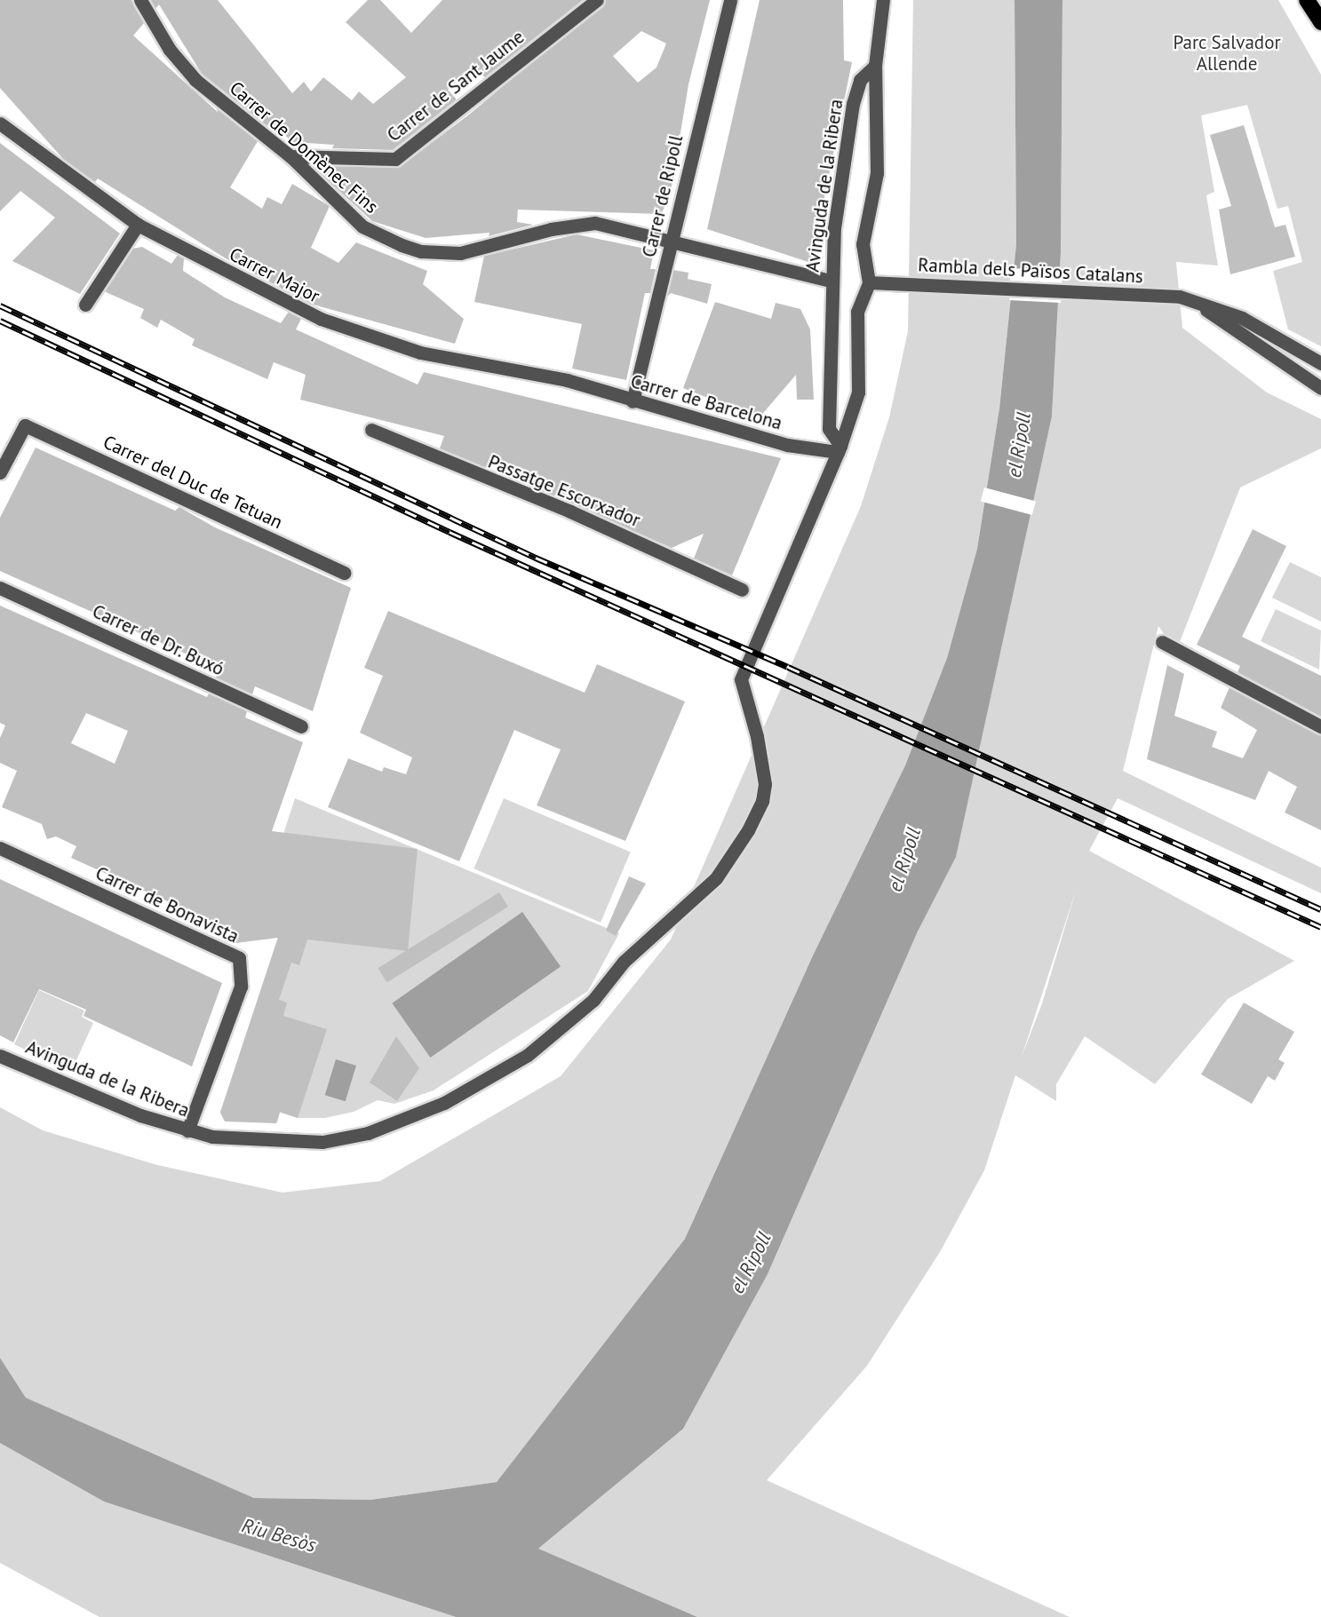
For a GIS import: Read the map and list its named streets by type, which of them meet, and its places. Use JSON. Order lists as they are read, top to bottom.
{
  "streets": {
    "street": [
      "Carrer de Sant Jaume",
      "Carrer de Domènec Fins",
      "Avinguda de la Ribera",
      "Carrer de Ripoll",
      "Rambla dels Països Catalans",
      "Carrer Major",
      "Carrer de Barcelona",
      "Carrer del Duc de Tetuan",
      "Passatge Escorxador",
      "Carrer de Dr. Buxó",
      "Carrer de Bonavista"
    ]
  },
  "crossings": [
    ["Carrer de Sant Jaume", "Carrer de Domènec Fins"],
    ["Carrer de Domènec Fins", "Avinguda de la Ribera"],
    ["Carrer de Domènec Fins", "Carrer de Ripoll"],
    ["Avinguda de la Ribera", "Carrer de Barcelona"],
    ["Avinguda de la Ribera", "Carrer de Bonavista"],
    ["Carrer de Ripoll", "Carrer de Barcelona"],
    ["Carrer Major", "Carrer de Barcelona"]
  ],
  "water": ["el Ripoll", "Riu Besòs"],
  "parks": ["Parc Salvador Allende"]
}
